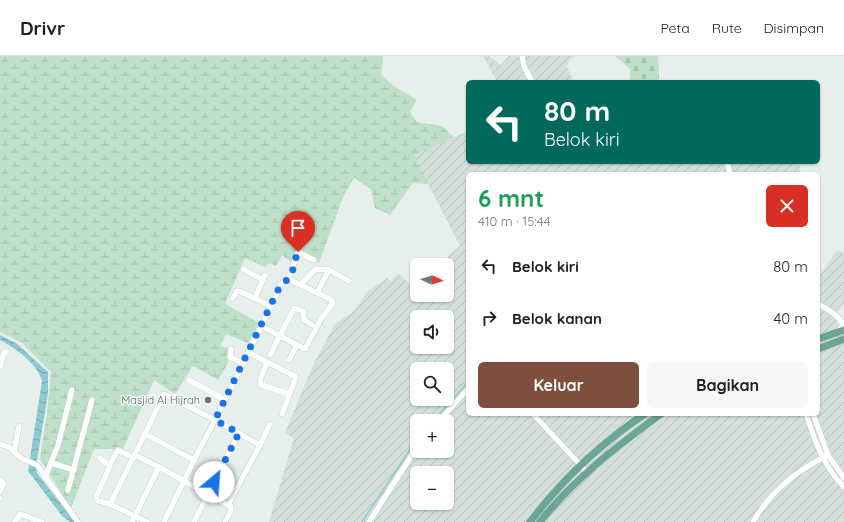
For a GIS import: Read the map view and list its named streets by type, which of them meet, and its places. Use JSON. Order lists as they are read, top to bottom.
{
  "places": ["Masjid Al Hijrah"],
  "north": "right",
  "page": {
    "header": "Drivr",
    "nav": ["Peta", "Rute", "Disimpan"],
    "turn": ["80 m", "Belok kiri"],
    "heading": ["6 mnt", "410 m · 15:44"],
    "list": [
      {
        "name": "Belok kiri",
        "value": "80 m"
      },
      {
        "name": "Belok kanan",
        "value": "40 m"
      }
    ],
    "map_buttons": ["+", "−"],
    "buttons": ["Keluar", "Bagikan"]
  }
}
